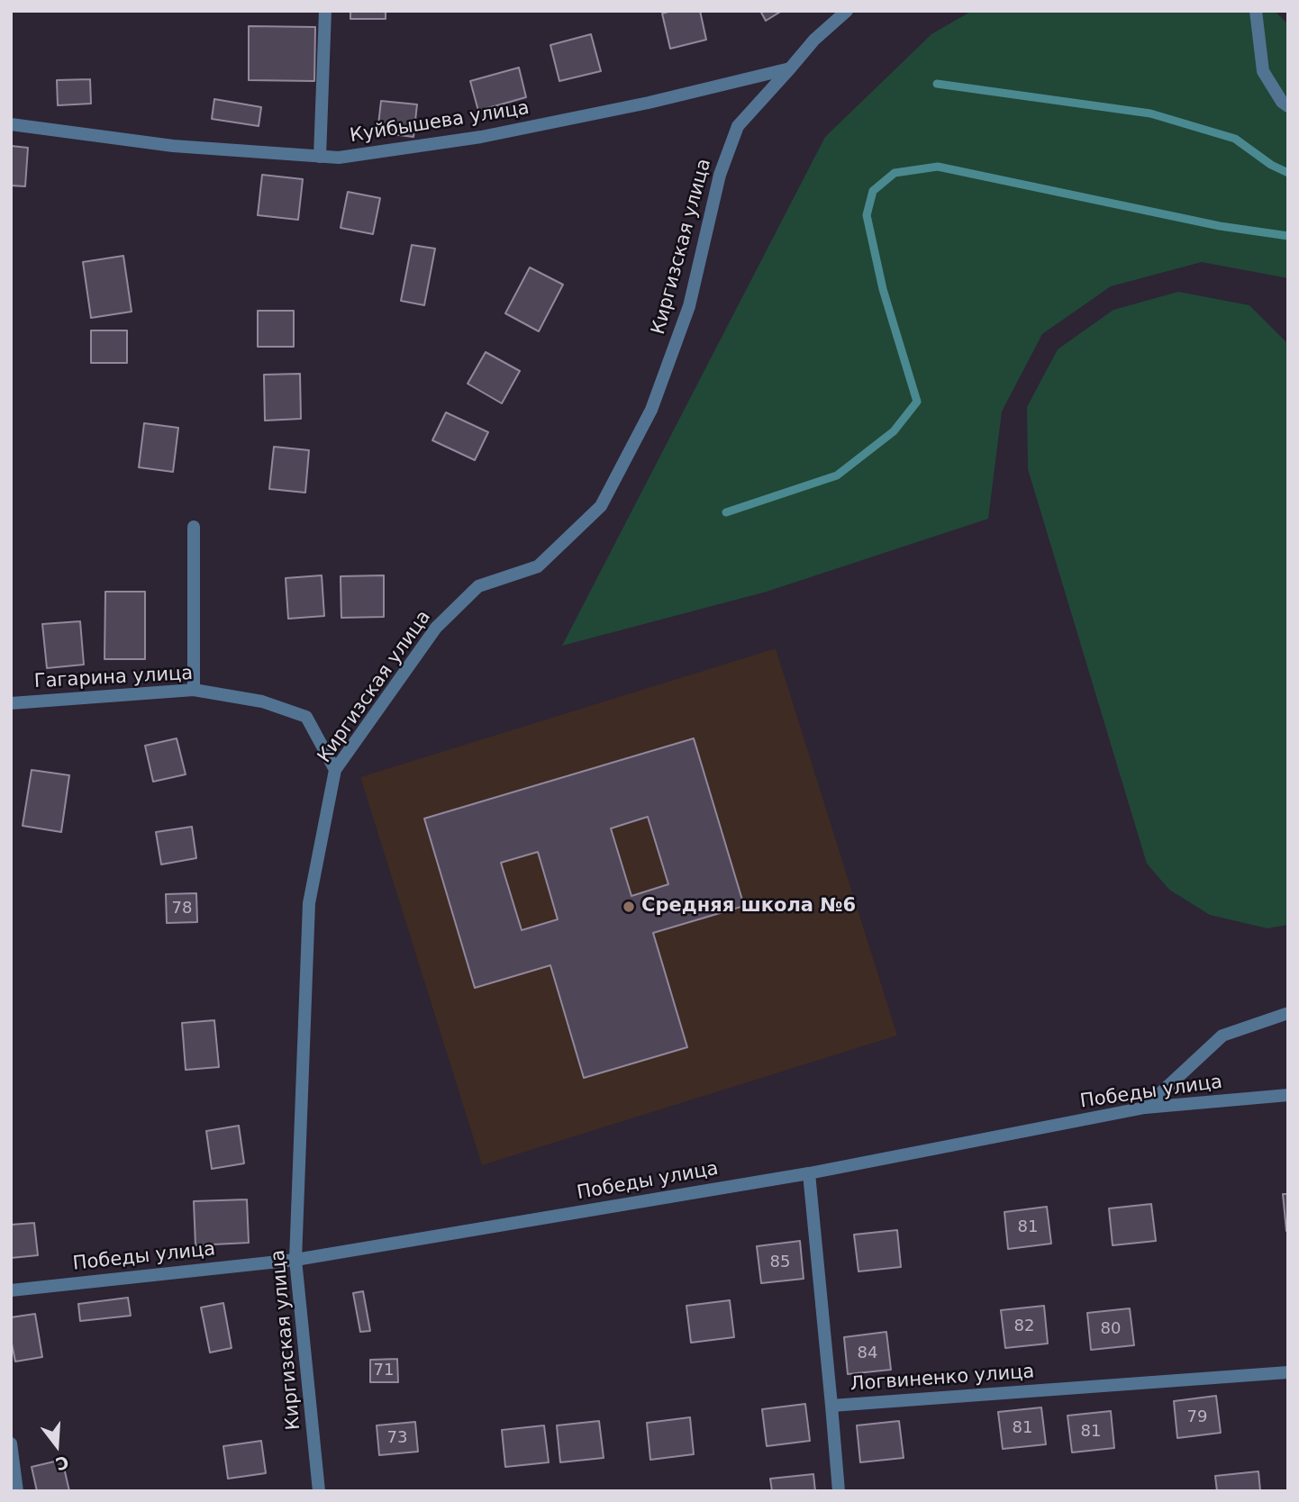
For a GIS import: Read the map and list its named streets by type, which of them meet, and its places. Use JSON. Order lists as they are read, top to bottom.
{
  "streets": {
    "street": [
      "Куйбышева улица",
      "Киргизская улица",
      "Гагарина улица",
      "Победы улица",
      "Логвиненко улица"
    ]
  },
  "crossings": [
    ["Куйбышева улица", "Киргизская улица"],
    ["Киргизская улица", "Гагарина улица"],
    ["Киргизская улица", "Победы улица"],
    ["Победы улица", "Логвиненко улица"]
  ],
  "places": ["Средняя школа №6"],
  "house_numbers": [
    "78",
    "81",
    "85",
    "82",
    "80",
    "84",
    "71",
    "79",
    "81",
    "81",
    "73"
  ],
  "north": "bottom"
}
